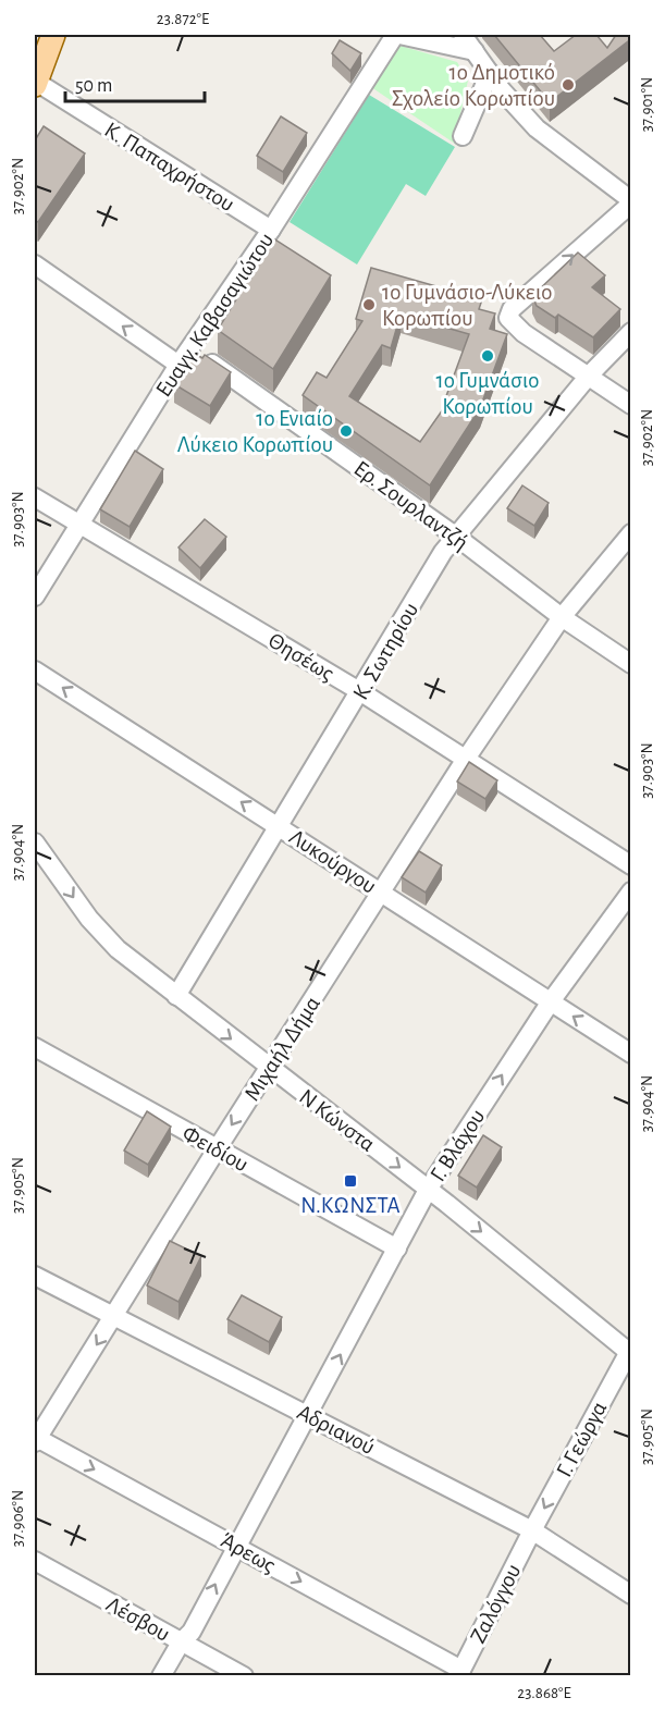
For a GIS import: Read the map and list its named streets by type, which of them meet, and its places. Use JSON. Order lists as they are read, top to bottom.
{
  "streets": {
    "street": [
      "Κ. Παπαχρήστου",
      "Ευαγγ. Καβασαγιώτου",
      "Ερ. Σουρλαντζή",
      "Κ. Σωτηρίου",
      "Θησέως",
      "Λυκούργου",
      "Μιχαήλ Δήμα",
      "Ν Κώνστα",
      "Γ. Βλάχου",
      "Φειδίου",
      "Αδριανού",
      "Γ. Γεώργα",
      "Άρεως",
      "Ζαλόγγου",
      "Λέσβου"
    ]
  },
  "crossings": [
    ["Κ. Παπαχρήστου", "Ευαγγ. Καβασαγιώτου"],
    ["Ευαγγ. Καβασαγιώτου", "Ερ. Σουρλαντζή"],
    ["Ευαγγ. Καβασαγιώτου", "Θησέως"],
    ["Ερ. Σουρλαντζή", "Κ. Σωτηρίου"],
    ["Ερ. Σουρλαντζή", "Μιχαήλ Δήμα"],
    ["Κ. Σωτηρίου", "Θησέως"],
    ["Κ. Σωτηρίου", "Λυκούργου"],
    ["Κ. Σωτηρίου", "Ν Κώνστα"],
    ["Θησέως", "Μιχαήλ Δήμα"],
    ["Λυκούργου", "Μιχαήλ Δήμα"],
    ["Λυκούργου", "Γ. Βλάχου"],
    ["Μιχαήλ Δήμα", "Ν Κώνστα"],
    ["Μιχαήλ Δήμα", "Φειδίου"],
    ["Μιχαήλ Δήμα", "Αδριανού"],
    ["Μιχαήλ Δήμα", "Άρεως"],
    ["Ν Κώνστα", "Γ. Βλάχου"],
    ["Ν Κώνστα", "Γ. Γεώργα"],
    ["Γ. Βλάχου", "Φειδίου"],
    ["Γ. Βλάχου", "Αδριανού"],
    ["Γ. Βλάχου", "Άρεως"],
    ["Γ. Βλάχου", "Λέσβου"],
    ["Αδριανού", "Γ. Γεώργα"],
    ["Αδριανού", "Ζαλόγγου"],
    ["Γ. Γεώργα", "Ζαλόγγου"],
    ["Άρεως", "Ζαλόγγου"]
  ],
  "one_way": [
    "Λυκούργου",
    "Ν Κώνστα",
    "Γ. Βλάχου",
    "Γ. Γεώργα",
    "Άρεως"
  ],
  "places": {
    "other": [
      "1ο Δημοτικό Σχολείο Κορωπίου",
      "1ο Γυμνάσιο-Λύκειο Κορωπίου",
      "1ο Γυμνάσιο Κορωπίου",
      "1ο Ενιαίο Λύκειο Κορωπίου"
    ],
    "transit": ["Ν.ΚΩΝΣΤΑ"]
  },
  "scale_bar": "50 m",
  "coordinates": [
    "23.872°E",
    "37.901°N",
    "37.902°N",
    "37.903°N",
    "37.904°N",
    "37.905°N",
    "37.906°N",
    "23.868°E"
  ]
}
